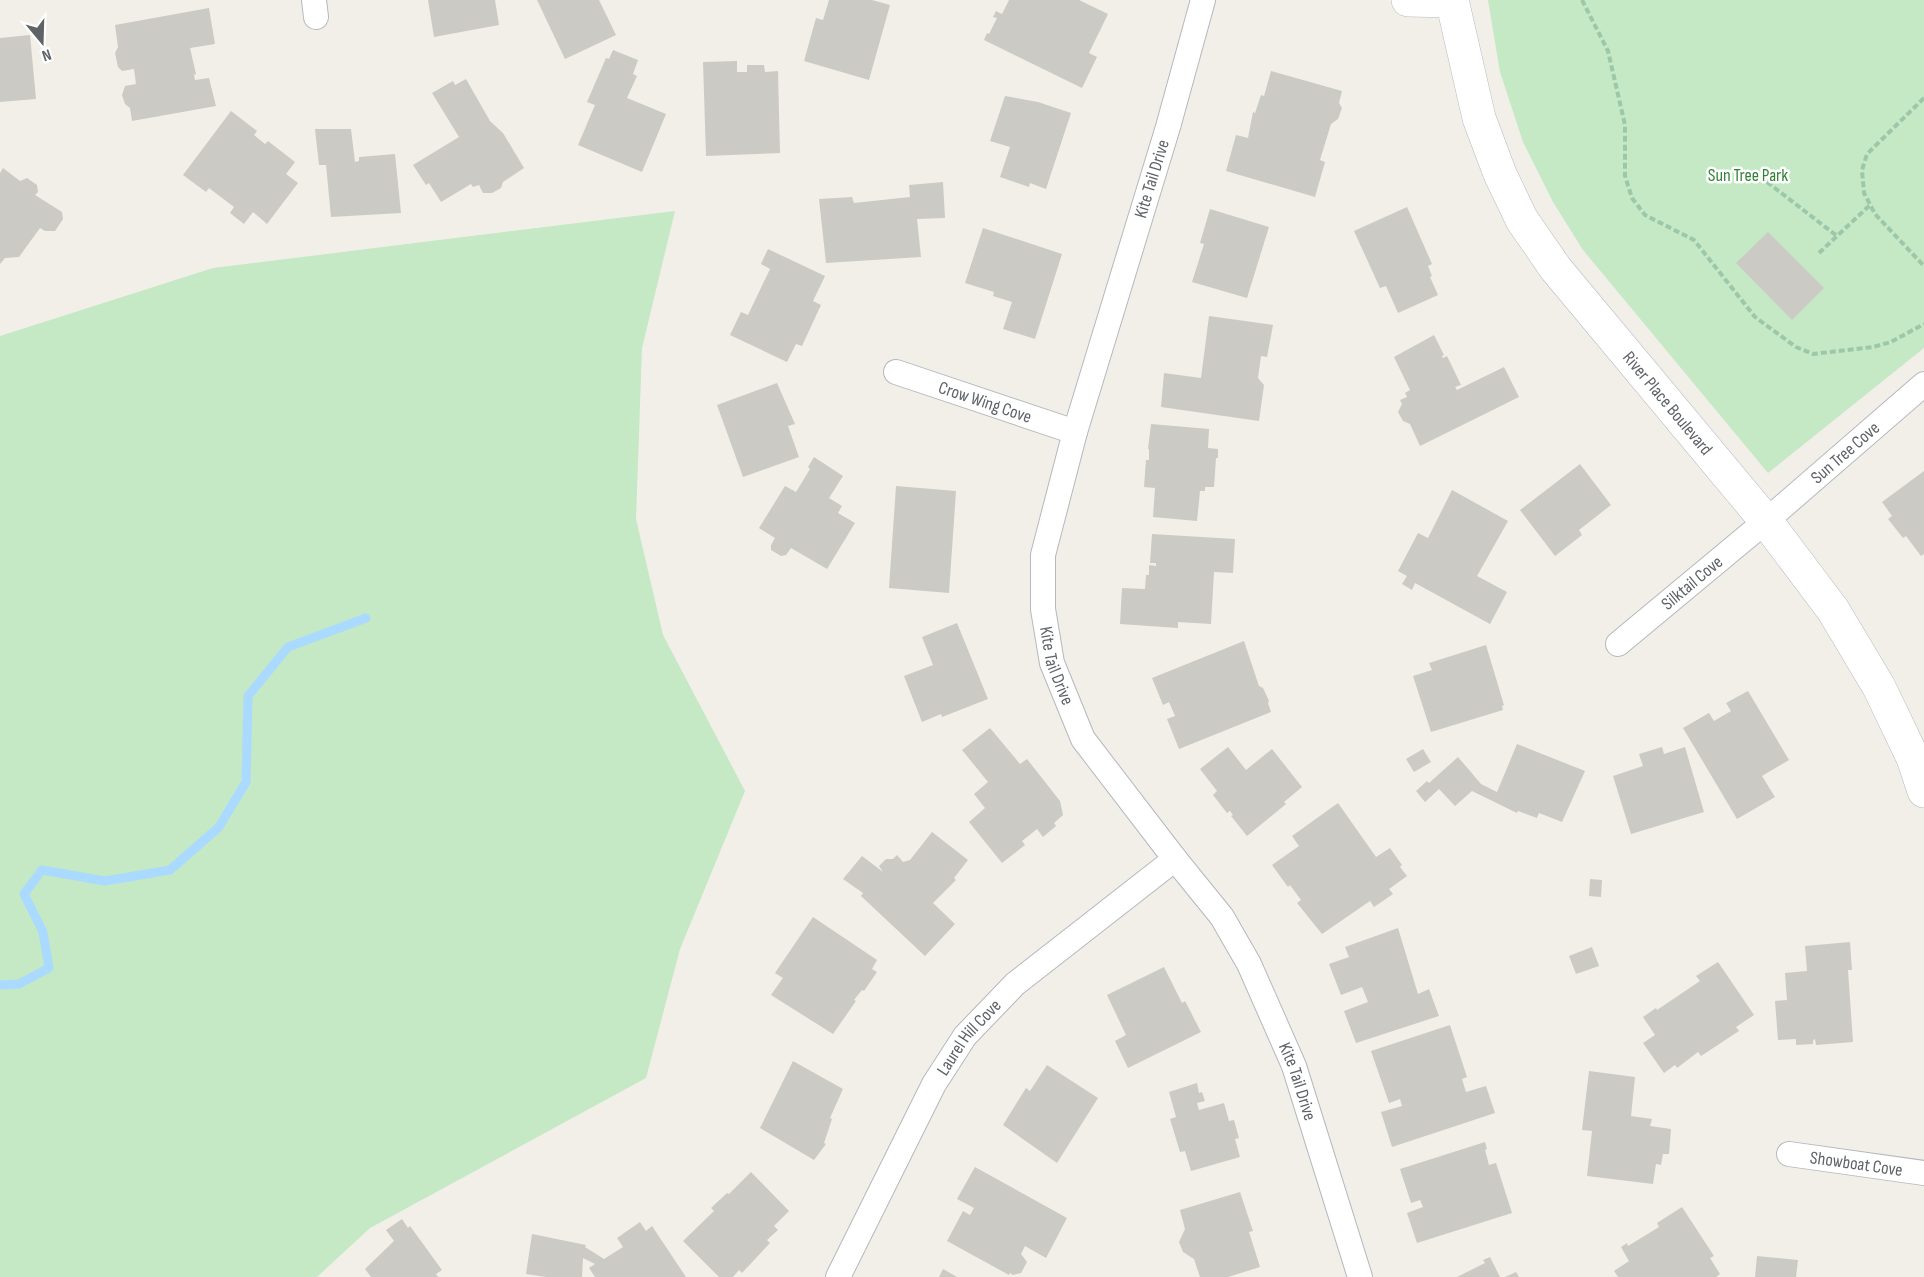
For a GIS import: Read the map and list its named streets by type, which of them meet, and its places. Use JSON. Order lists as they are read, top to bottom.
{
  "streets": {
    "street": [
      "Kite Tail Drive",
      "Crow Wing Cove",
      "River Place Boulevard",
      "Sun Tree Cove",
      "Silktail Cove",
      "Laurel Hill Cove",
      "Showboat Cove"
    ]
  },
  "crossings": [
    ["Kite Tail Drive", "Crow Wing Cove"],
    ["Kite Tail Drive", "Laurel Hill Cove"],
    ["River Place Boulevard", "Sun Tree Cove"],
    ["River Place Boulevard", "Silktail Cove"],
    ["Sun Tree Cove", "Silktail Cove"]
  ],
  "parks": ["Sun Tree Park"],
  "north": "bottom"
}
